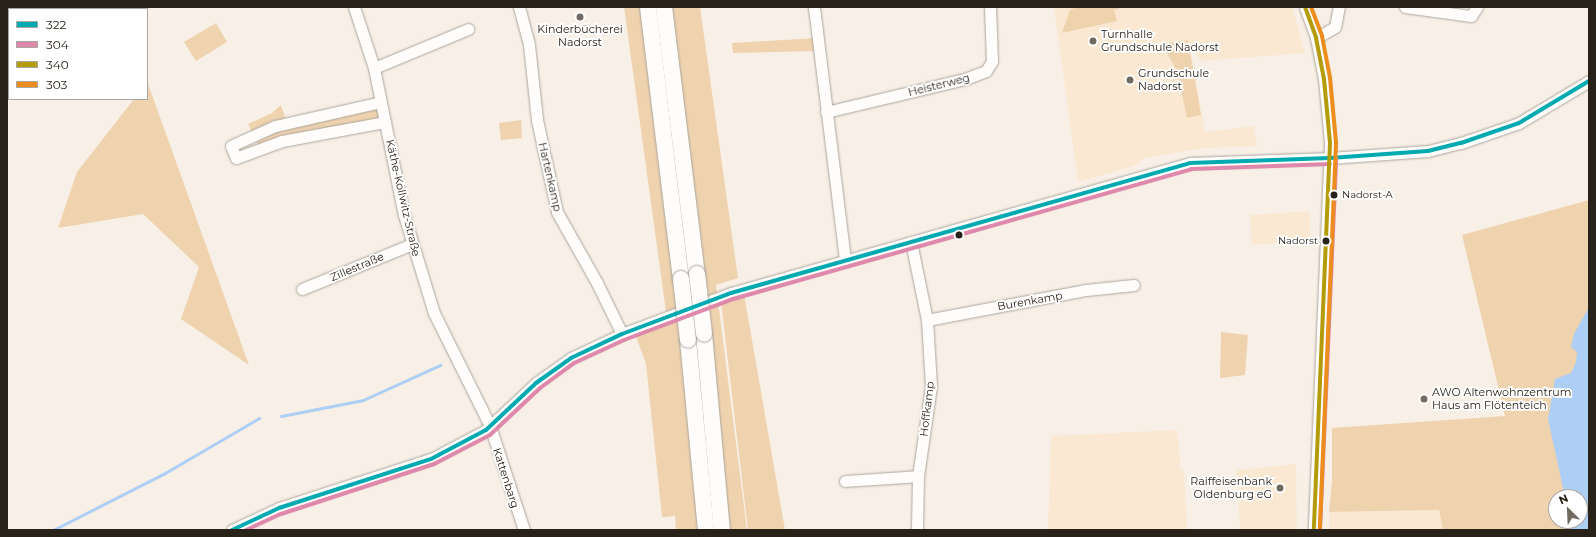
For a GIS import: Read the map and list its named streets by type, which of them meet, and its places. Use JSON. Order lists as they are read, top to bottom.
{
  "streets": {
    "street": [
      "Heisterweg",
      "Hartenkamp",
      "Käthe-Kollwitz-Straße",
      "Zillestraße",
      "Burenkamp",
      "Hoffkamp",
      "Kattenbarg"
    ]
  },
  "crossings": [
    ["Käthe-Kollwitz-Straße", "Zillestraße"],
    ["Käthe-Kollwitz-Straße", "Kattenbarg"],
    ["Burenkamp", "Hoffkamp"]
  ],
  "places": [
    "Kinderbücherei Nadorst",
    "Turnhalle Grundschule Nadorst",
    "Grundschule Nadorst",
    "Nadorst-A",
    "Nadorst",
    "AWO Altenwohnzentrum Haus am Flötenteich",
    "Raiffeisenbank Oldenburg eG"
  ],
  "lines": [
    "transit line 340",
    "transit line 303",
    "transit line 322",
    "transit line 304"
  ],
  "legend": [
    "322",
    "304",
    "340",
    "303"
  ],
  "north": "top left"
}
